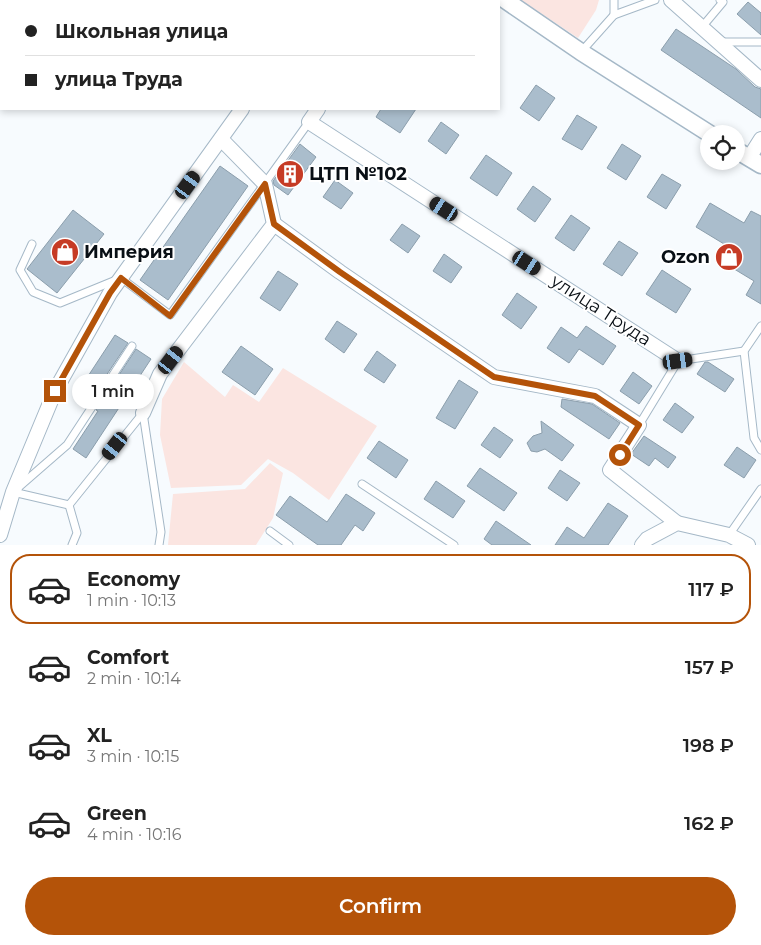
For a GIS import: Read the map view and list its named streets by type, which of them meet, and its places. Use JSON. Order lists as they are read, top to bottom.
{
  "streets": {
    "street": ["улица Труда"]
  },
  "places": {
    "building": ["ЦТП №102"],
    "shop": ["Империя", "Ozon"]
  },
  "page": {
    "banner": ["Школьная улица", "улица Труда"],
    "bubble": "1 min",
    "list": [
      {
        "name": "Economy",
        "note": "1 min · 10:13",
        "value": "117 ₽"
      },
      {
        "name": "Comfort",
        "note": "2 min · 10:14",
        "value": "157 ₽"
      },
      {
        "name": "XL",
        "note": "3 min · 10:15",
        "value": "198 ₽"
      },
      {
        "name": "Green",
        "note": "4 min · 10:16",
        "value": "162 ₽"
      }
    ],
    "buttons": "Confirm"
  }
}
